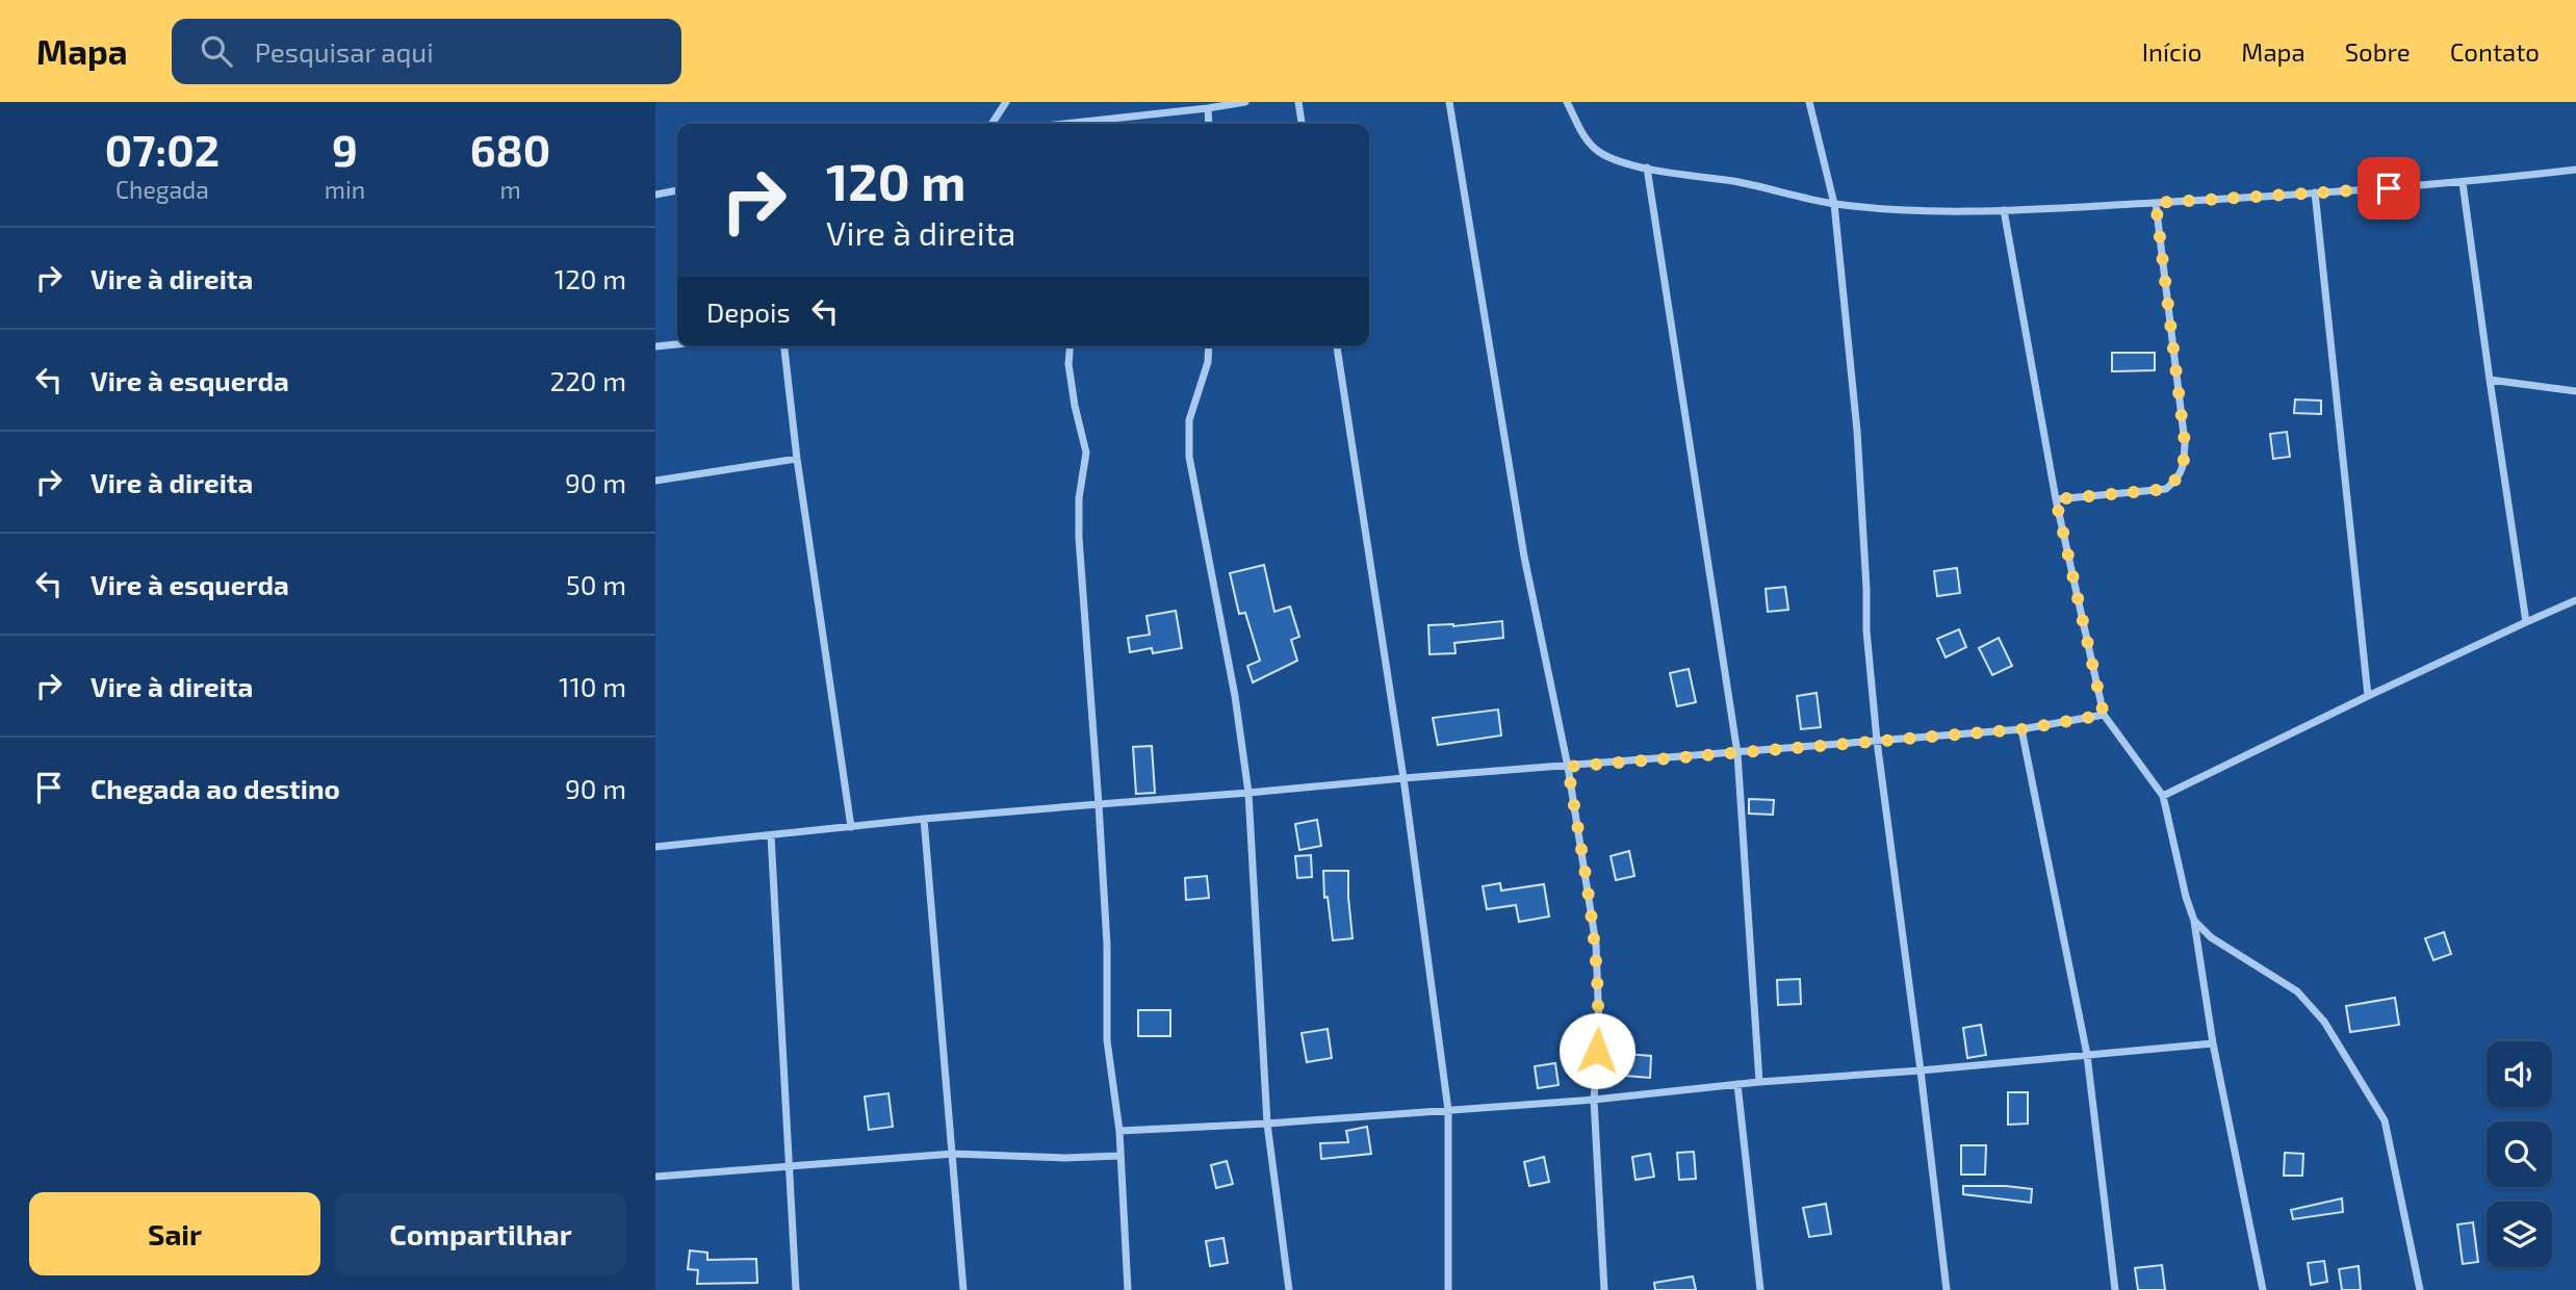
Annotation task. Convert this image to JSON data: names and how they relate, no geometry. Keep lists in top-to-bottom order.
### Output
{
  "page": {
    "header": "Mapa",
    "search": "Pesquisar aqui",
    "nav": [
      "Início",
      "Mapa",
      "Sobre",
      "Contato"
    ],
    "eta": [
      "07:02",
      "Chegada",
      "9",
      "min",
      "680",
      "m"
    ],
    "turn": ["120 m", "Vire à direita"],
    "list": [
      {
        "name": "Vire à direita",
        "value": "120 m"
      },
      {
        "name": "Vire à esquerda",
        "value": "220 m"
      },
      {
        "name": "Vire à direita",
        "value": "90 m"
      },
      {
        "name": "Vire à esquerda",
        "value": "50 m"
      },
      {
        "name": "Vire à direita",
        "value": "110 m"
      },
      {
        "name": "Chegada ao destino",
        "value": "90 m"
      }
    ],
    "then": "Depois",
    "buttons": ["Sair", "Compartilhar"]
  }
}
